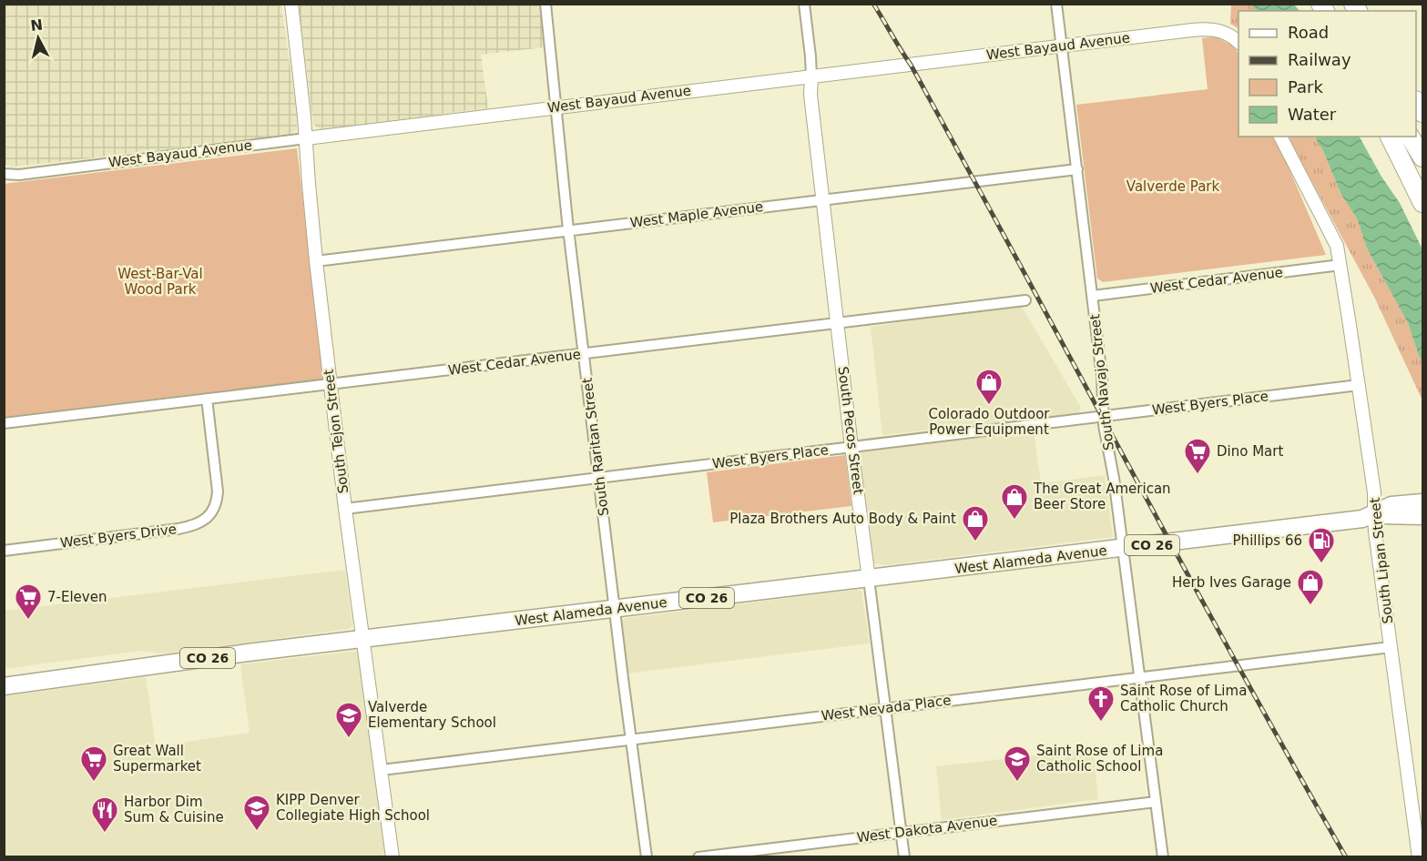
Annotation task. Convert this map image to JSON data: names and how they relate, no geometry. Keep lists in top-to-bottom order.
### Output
{
  "streets": {
    "main road": ["CO 26", "West Alameda Avenue"],
    "street": [
      "West Bayaud Avenue",
      "West Maple Avenue",
      "West Cedar Avenue",
      "South Navajo Street",
      "West Byers Place",
      "South Pecos Street",
      "South Tejon Street",
      "South Raritan Street",
      "West Byers Drive",
      "South Lipan Street",
      "West Nevada Place",
      "West Dakota Avenue"
    ]
  },
  "crossings": [
    ["West Bayaud Avenue", "South Navajo Street"],
    ["West Bayaud Avenue", "South Pecos Street"],
    ["West Bayaud Avenue", "South Tejon Street"],
    ["West Bayaud Avenue", "South Raritan Street"],
    ["West Maple Avenue", "South Navajo Street"],
    ["West Maple Avenue", "South Pecos Street"],
    ["West Maple Avenue", "South Tejon Street"],
    ["West Maple Avenue", "South Raritan Street"],
    ["West Cedar Avenue", "South Navajo Street"],
    ["West Cedar Avenue", "South Pecos Street"],
    ["West Cedar Avenue", "South Tejon Street"],
    ["West Cedar Avenue", "South Raritan Street"],
    ["West Cedar Avenue", "West Byers Drive"],
    ["West Cedar Avenue", "South Lipan Street"],
    ["South Navajo Street", "West Byers Place"],
    ["South Navajo Street", "West Alameda Avenue"],
    ["South Navajo Street", "West Nevada Place"],
    ["South Navajo Street", "West Dakota Avenue"],
    ["West Byers Place", "South Pecos Street"],
    ["West Byers Place", "South Tejon Street"],
    ["West Byers Place", "South Raritan Street"],
    ["West Byers Place", "South Lipan Street"],
    ["South Pecos Street", "West Alameda Avenue"],
    ["South Pecos Street", "West Nevada Place"],
    ["South Pecos Street", "West Dakota Avenue"],
    ["South Tejon Street", "West Alameda Avenue"],
    ["South Tejon Street", "West Nevada Place"],
    ["South Raritan Street", "West Alameda Avenue"],
    ["South Raritan Street", "West Nevada Place"],
    ["West Alameda Avenue", "South Lipan Street"],
    ["South Lipan Street", "West Nevada Place"]
  ],
  "parks": ["Valverde Park", "West-Bar-Val Wood Park"],
  "places": {
    "shop": [
      "Colorado Outdoor Power Equipment",
      "The Great American Beer Store",
      "Plaza Brothers Auto Body & Paint",
      "Herb Ives Garage"
    ],
    "supermarket": ["Dino Mart", "7-Eleven", "Great Wall Supermarket"],
    "fuel station": ["Phillips 66"],
    "church": ["Saint Rose of Lima Catholic Church"],
    "school or university": ["Valverde Elementary School", "Saint Rose of Lima Catholic School", "KIPP Denver Collegiate High School"],
    "restaurant": ["Harbor Dim Sum & Cuisine"]
  },
  "legend": [
    "Road",
    "Railway",
    "Park",
    "Water"
  ],
  "north": "top"
}
